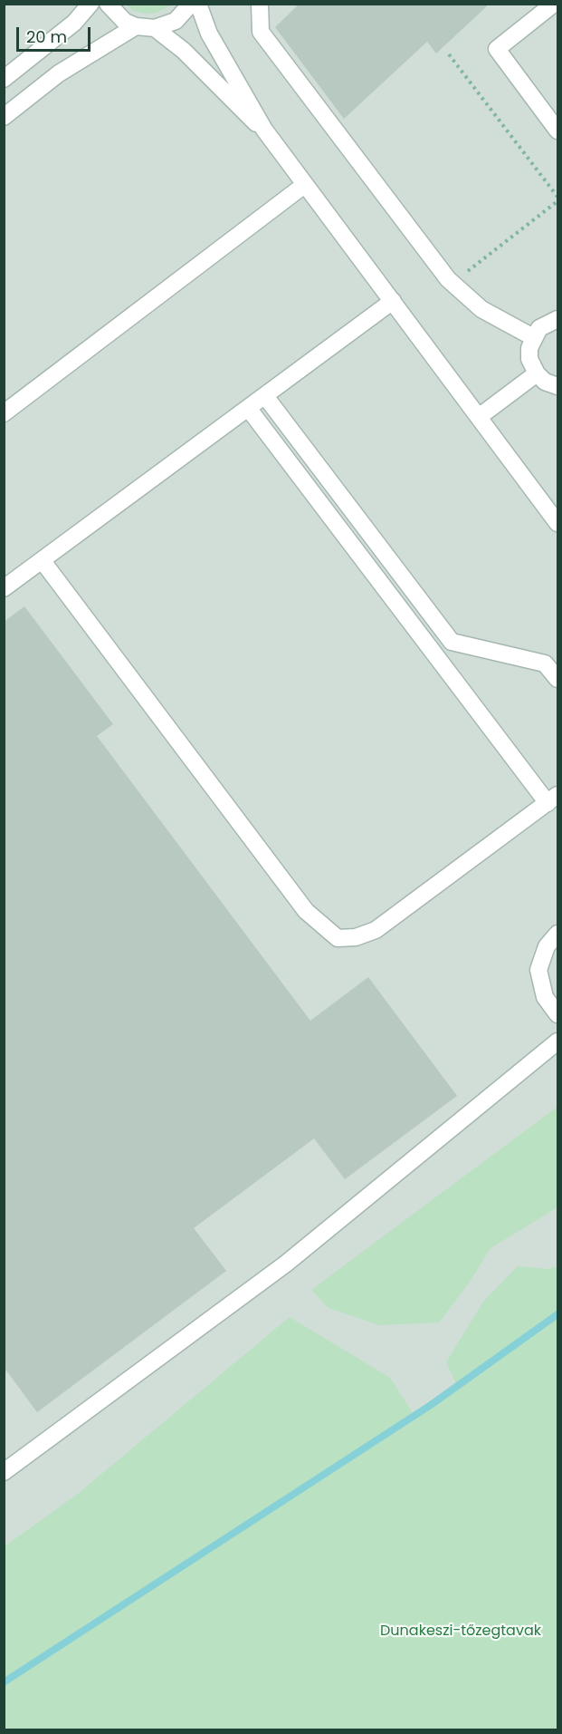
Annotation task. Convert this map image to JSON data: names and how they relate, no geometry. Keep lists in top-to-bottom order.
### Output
{
  "parks": ["Dunakeszi-tőzegtavak"],
  "scale_bar": "20 m"
}
